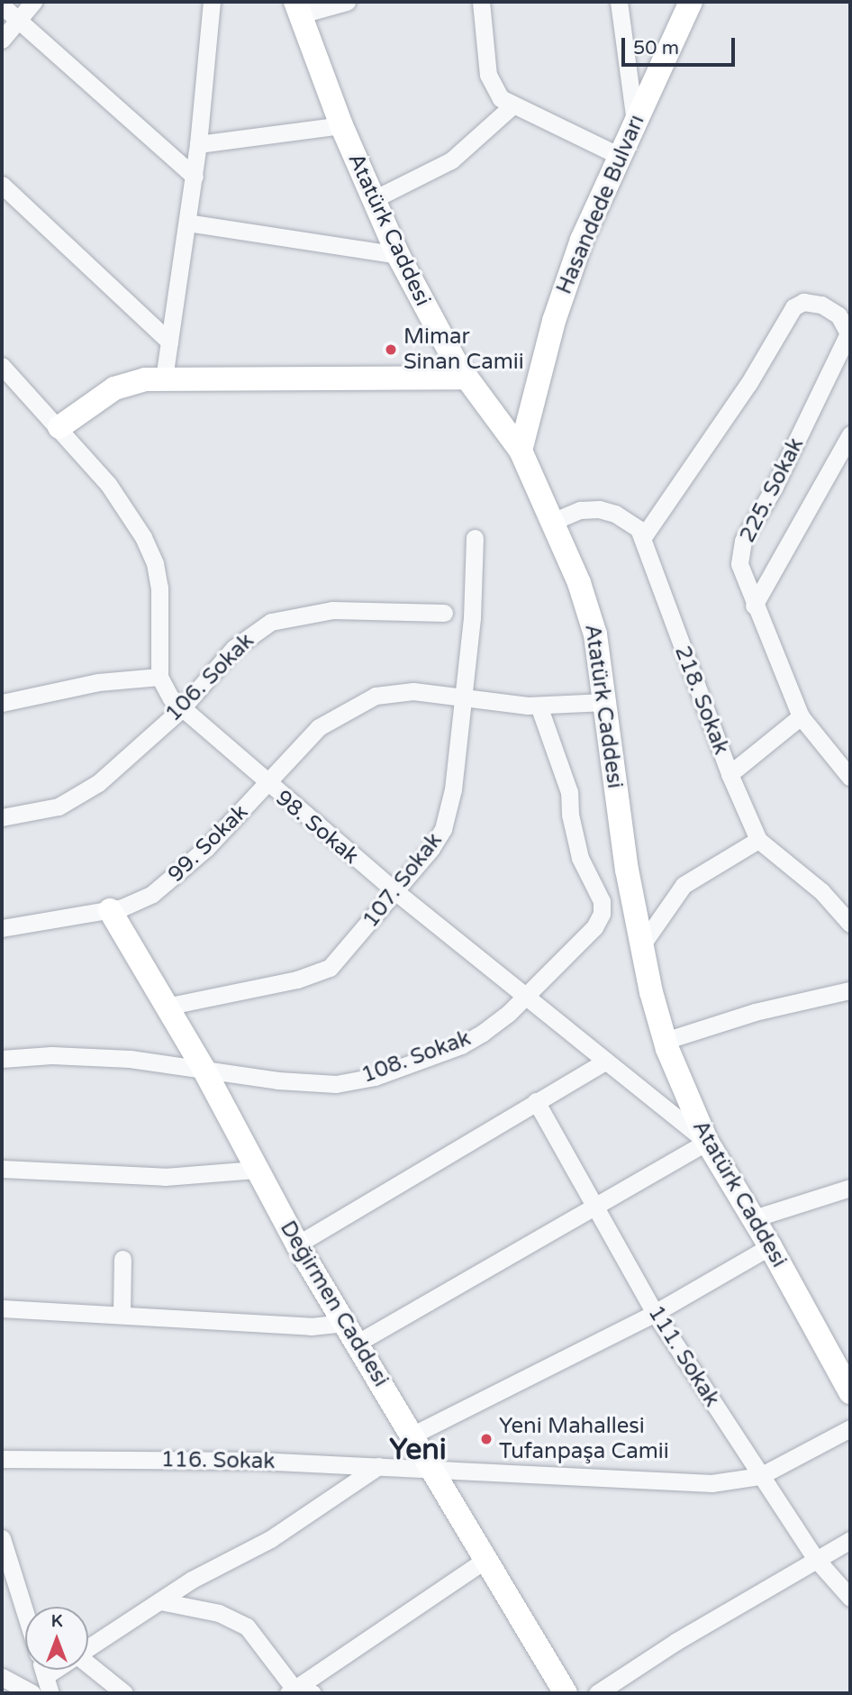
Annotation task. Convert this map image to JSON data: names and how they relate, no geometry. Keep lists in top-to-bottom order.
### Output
{
  "streets": {
    "street": [
      "Hasandede Bulvarı",
      "Atatürk Caddesi",
      "225. Sokak",
      "106. Sokak",
      "218. Sokak",
      "98. Sokak",
      "99. Sokak",
      "107. Sokak",
      "108. Sokak",
      "Değirmen Caddesi",
      "111. Sokak",
      "116. Sokak"
    ]
  },
  "crossings": [
    ["Hasandede Bulvarı", "Atatürk Caddesi"],
    ["Atatürk Caddesi", "98. Sokak"],
    ["Atatürk Caddesi", "99. Sokak"],
    ["225. Sokak", "218. Sokak"],
    ["106. Sokak", "98. Sokak"],
    ["98. Sokak", "99. Sokak"],
    ["98. Sokak", "107. Sokak"],
    ["98. Sokak", "108. Sokak"],
    ["99. Sokak", "107. Sokak"],
    ["99. Sokak", "108. Sokak"],
    ["99. Sokak", "Değirmen Caddesi"],
    ["107. Sokak", "Değirmen Caddesi"],
    ["108. Sokak", "Değirmen Caddesi"],
    ["Değirmen Caddesi", "116. Sokak"],
    ["111. Sokak", "116. Sokak"]
  ],
  "districts": ["Yeni"],
  "places": ["Mimar Sinan Camii", "Yeni Mahallesi Tufanpaşa Camii"],
  "scale_bar": "50 m",
  "north": "top"
}
